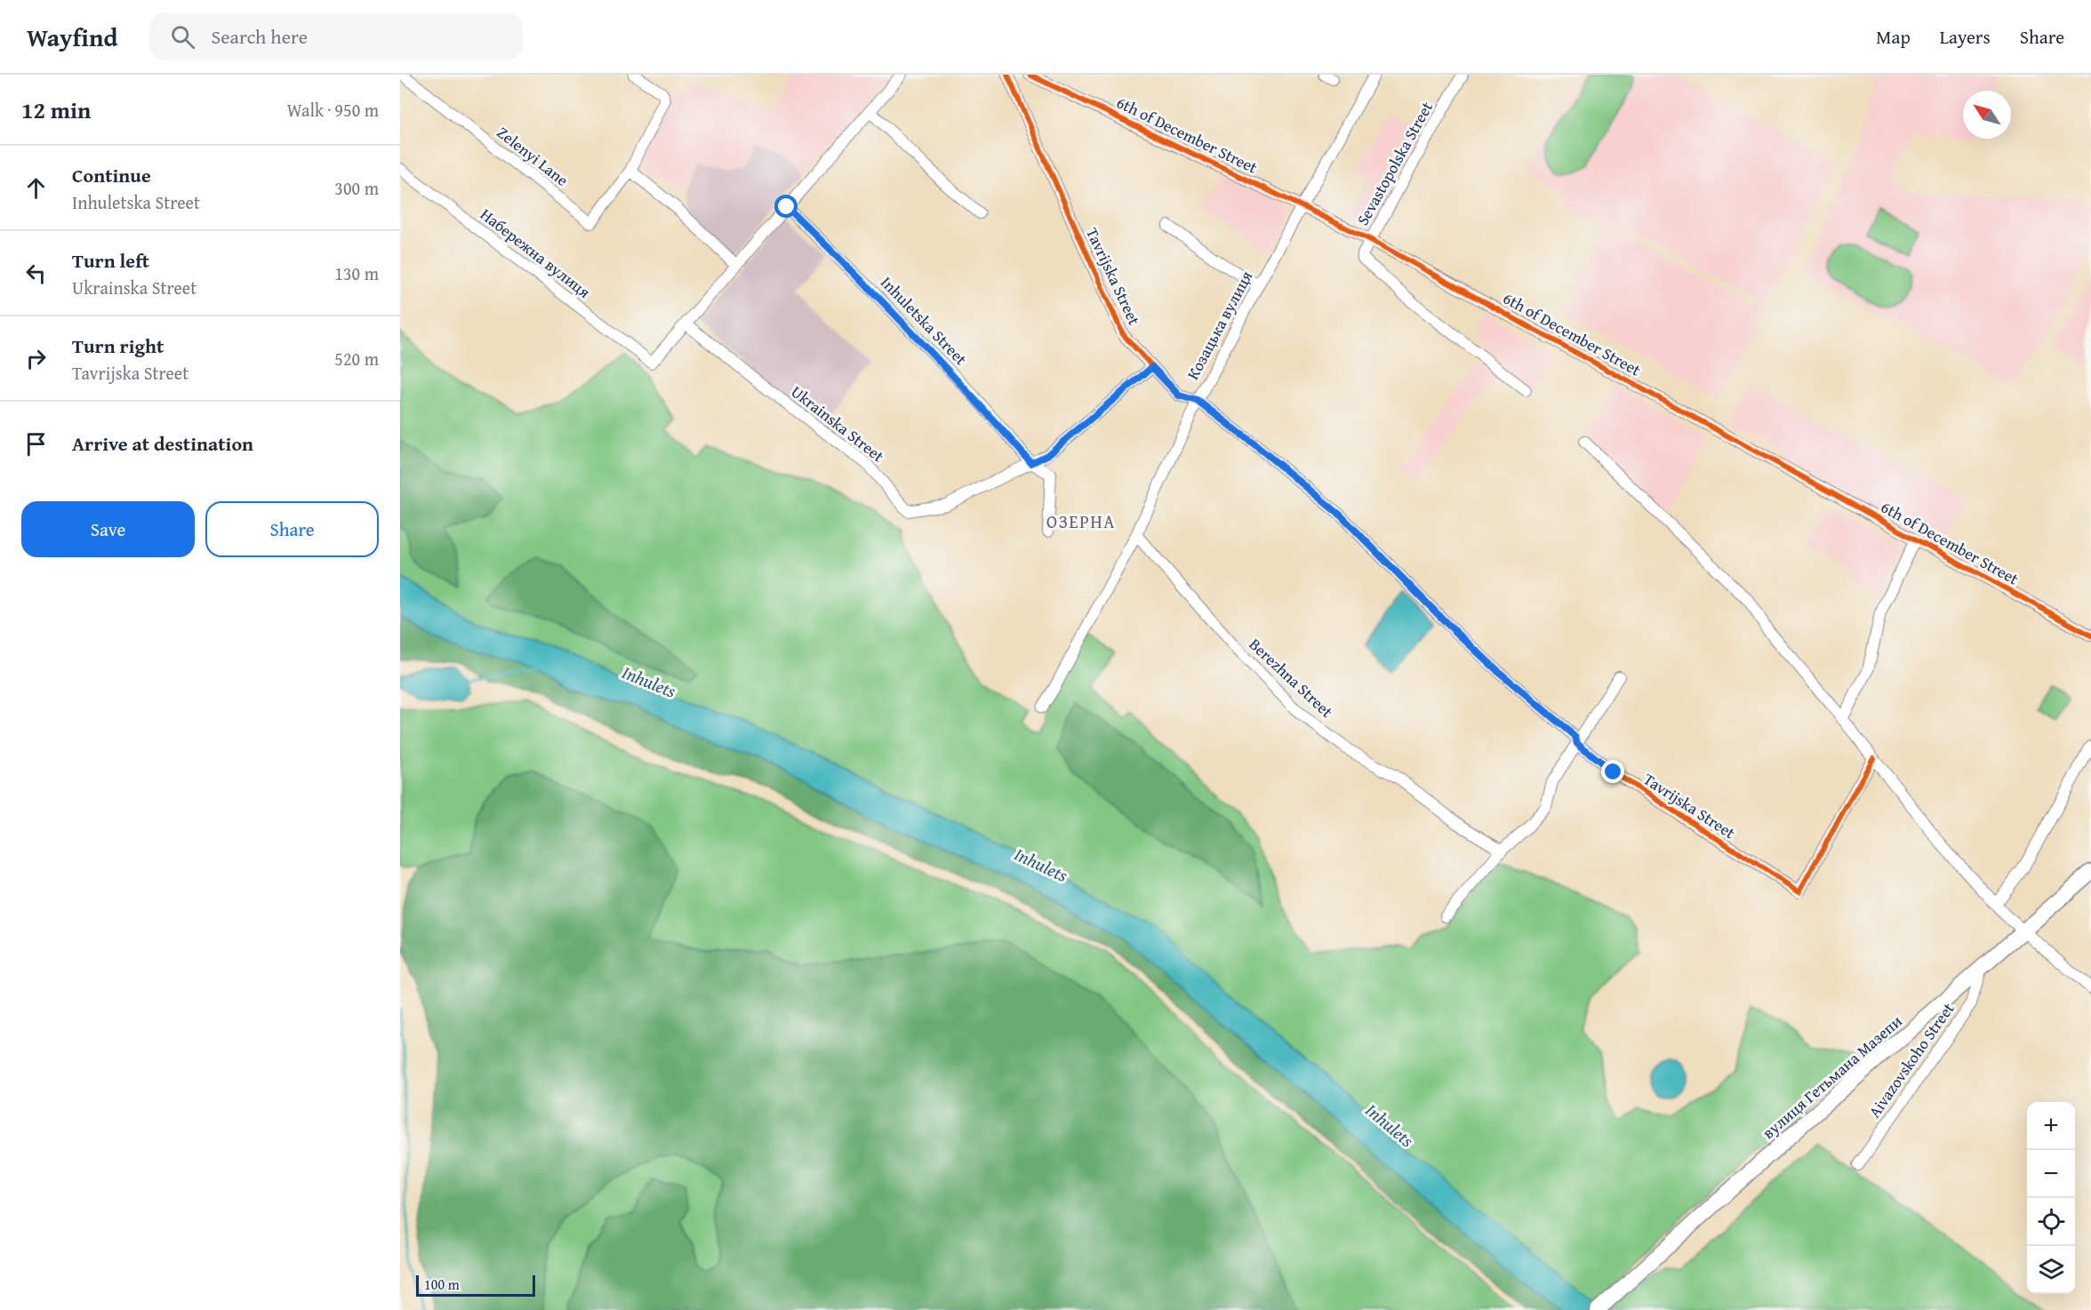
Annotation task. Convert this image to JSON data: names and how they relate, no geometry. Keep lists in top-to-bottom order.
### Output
{
  "streets": {
    "highway": ["вулиця Гетьмана Мазепи"],
    "street": [
      "6th of December Street",
      "Zelenyi Lane",
      "Sevastopolska Street",
      "Набережна вулиця",
      "Tavrijska Street",
      "Inhuletska Street",
      "Козацька вулиця",
      "Ukrainska Street",
      "Berezhna Street",
      "Aivazovskoho Street"
    ]
  },
  "crossings": [
    ["6th of December Street", "Sevastopolska Street"],
    ["6th of December Street", "Козацька вулиця"],
    ["Набережна вулиця", "Ukrainska Street"],
    ["Tavrijska Street", "Козацька вулиця"],
    ["Tavrijska Street", "Ukrainska Street"],
    ["Inhuletska Street", "Ukrainska Street"],
    ["Козацька вулиця", "Berezhna Street"],
    ["Aivazovskoho Street", "вулиця Гетьмана Мазепи"]
  ],
  "districts": ["ОЗЕРНА"],
  "water": ["Inhulets"],
  "scale_bar": "100 m",
  "north": "top left",
  "page": {
    "header": "Wayfind",
    "search": "Search here",
    "nav": ["Map", "Layers", "Share"],
    "heading": ["12 min", "Walk · 950 m"],
    "list": [
      ["Continue", "Inhuletska Street", "300 m"],
      ["Turn left", "Ukrainska Street", "130 m"],
      ["Turn right", "Tavrijska Street", "520 m"],
      "Arrive at destination"
    ],
    "buttons": ["Save", "Share"],
    "map_buttons": ["+", "−"],
    "scale": "100 m"
  }
}
